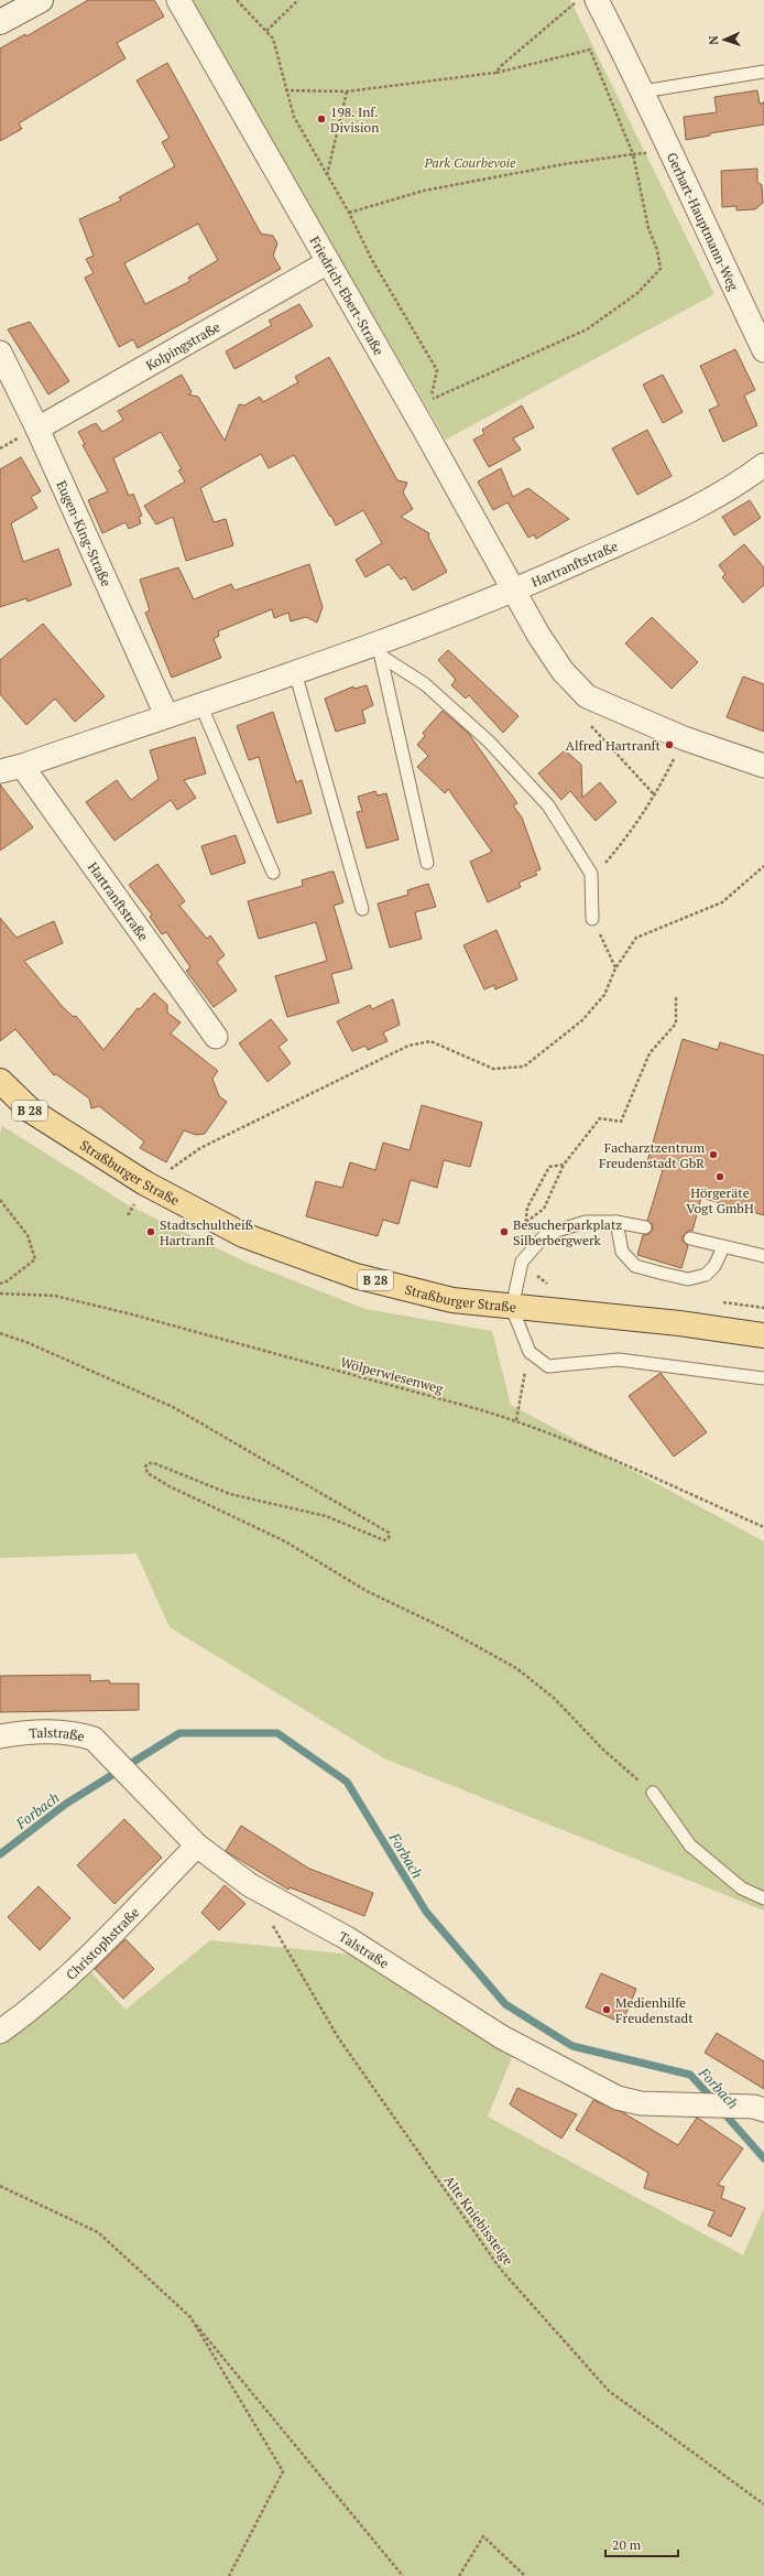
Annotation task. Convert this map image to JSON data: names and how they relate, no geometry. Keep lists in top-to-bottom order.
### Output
{
  "streets": {
    "main road": ["B 28", "Straßburger Straße"],
    "street": [
      "Gerhart-Hauptmann-Weg",
      "Friedrich-Ebert-Straße",
      "Kolpingstraße",
      "Eugen-King-Straße",
      "Hartranftstraße",
      "Talstraße",
      "Christophstraße"
    ],
    "path": ["Wölperwiesenweg", "Alte Kniebissteige"]
  },
  "crossings": [
    ["Friedrich-Ebert-Straße", "Kolpingstraße"],
    ["Friedrich-Ebert-Straße", "Hartranftstraße"],
    ["Kolpingstraße", "Eugen-King-Straße"],
    ["Eugen-King-Straße", "Hartranftstraße"],
    ["Talstraße", "Christophstraße"]
  ],
  "water": ["Forbach"],
  "parks": ["Park Courbevoie"],
  "places": [
    "198. Inf. Division",
    "Alfred Hartranft",
    "Facharztzentrum Freudenstadt GbR",
    "Hörgeräte Vogt GmbH",
    "Stadtschultheiß Hartranft",
    "Besucherparkplatz Silberbergwerk",
    "Medienhilfe Freudenstadt"
  ],
  "scale_bar": "20 m",
  "north": "left"
}
